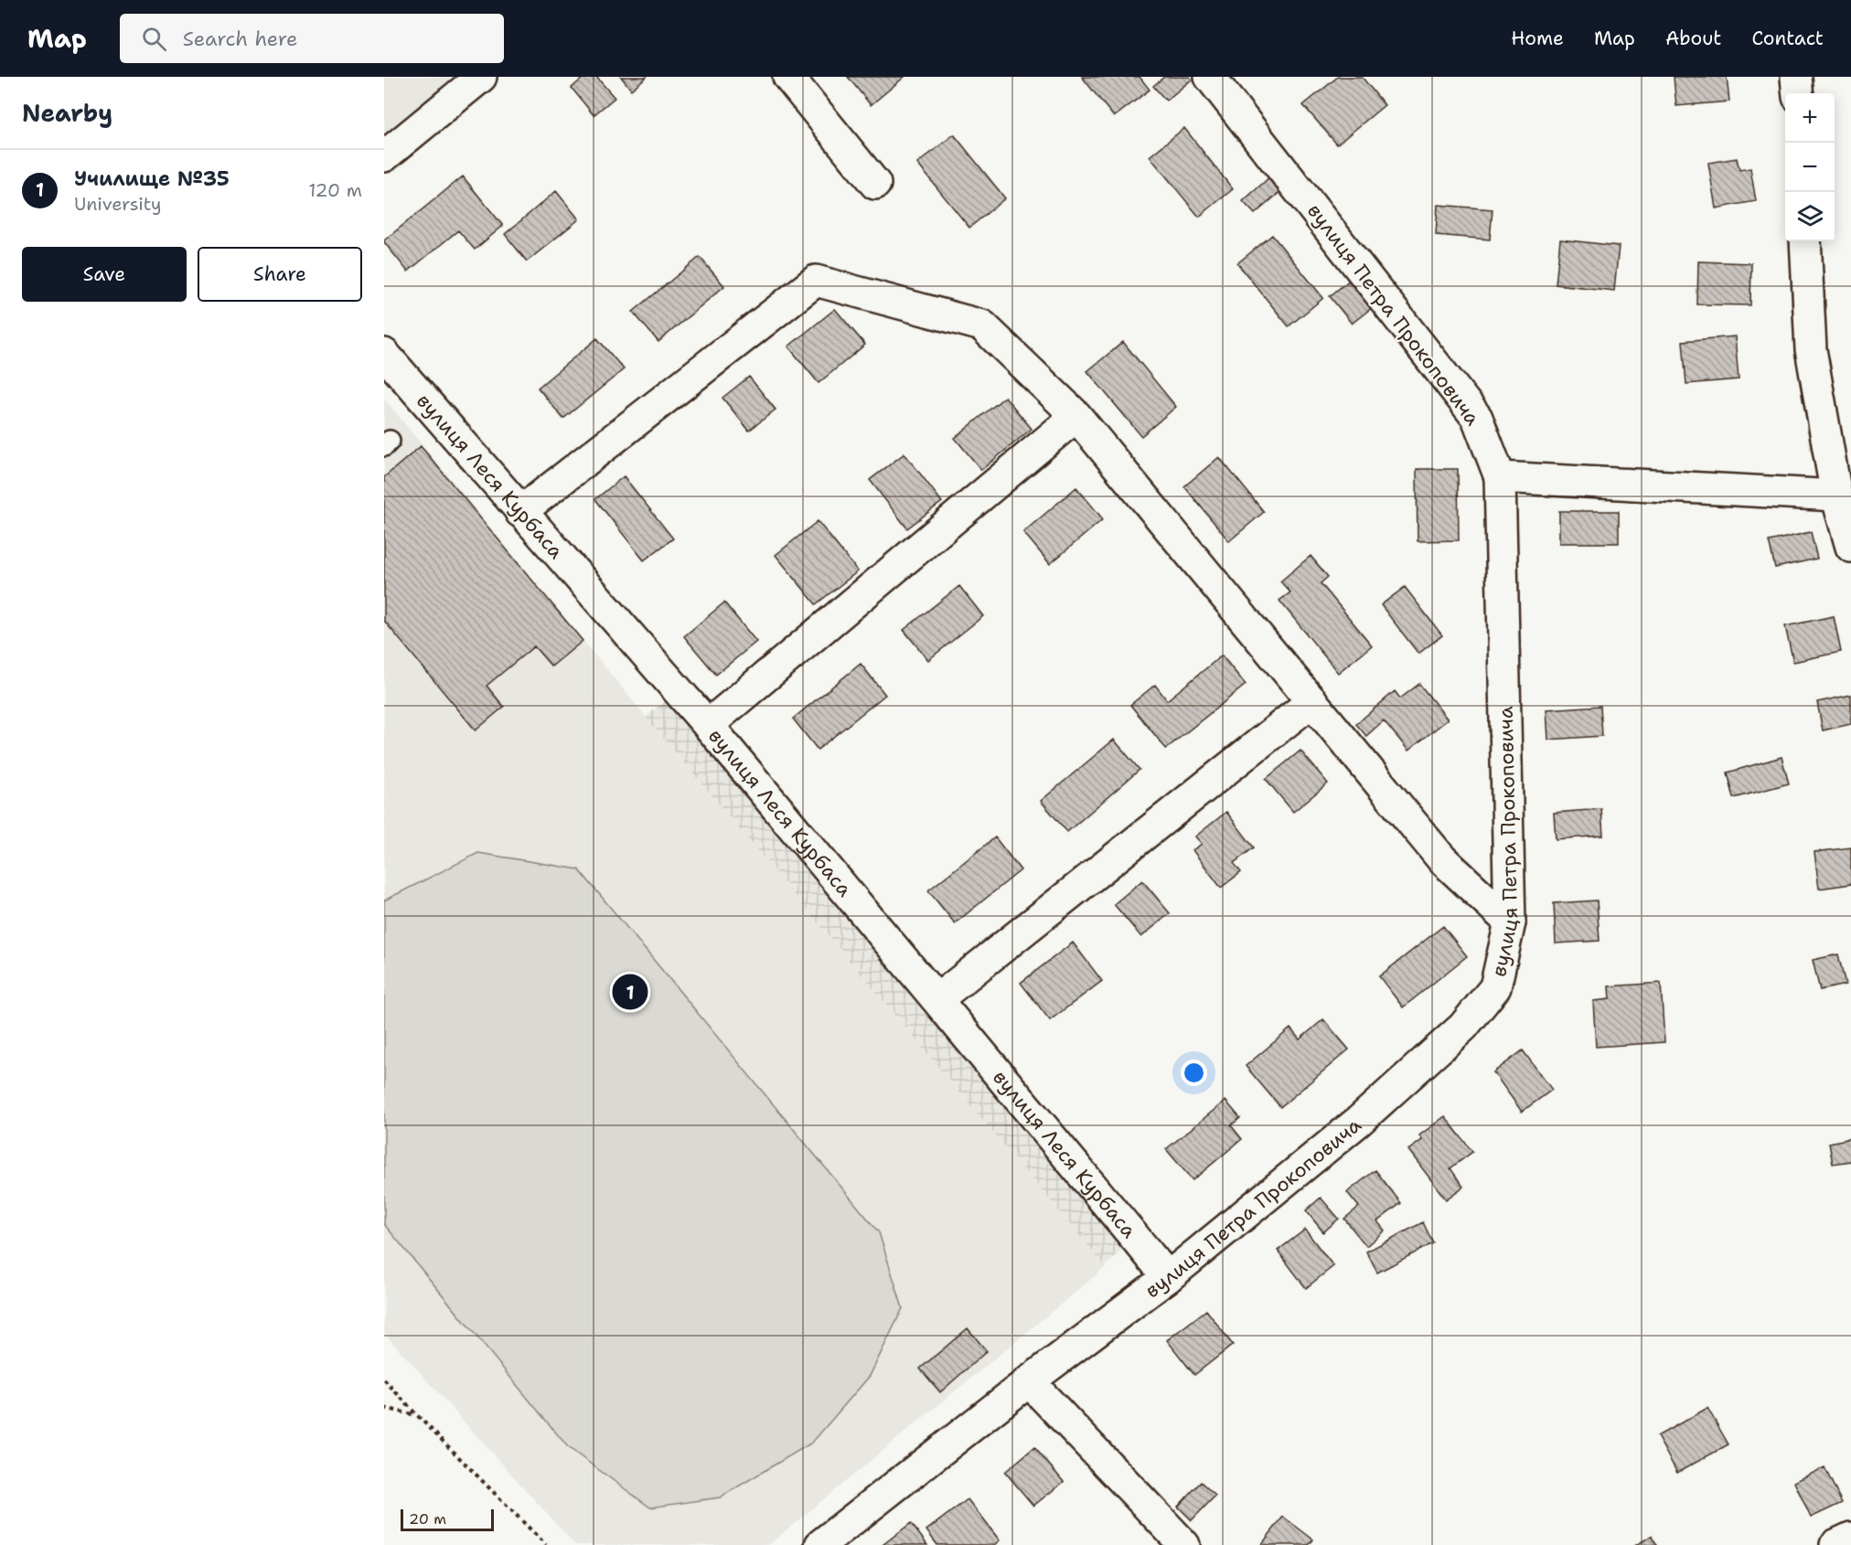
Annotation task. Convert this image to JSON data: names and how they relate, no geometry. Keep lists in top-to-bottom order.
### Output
{
  "streets": {
    "street": ["вулиця Петра Прокоповича", "вулиця Леся Курбаса"]
  },
  "crossings": [
    ["вулиця Петра Прокоповича", "вулиця Леся Курбаса"]
  ],
  "scale_bar": "20 m",
  "page": {
    "header": "Map",
    "search": "Search here",
    "nav": [
      "Home",
      "Map",
      "About",
      "Contact"
    ],
    "heading": "Nearby",
    "map_buttons": ["+", "−"],
    "list": [
      {
        "mark": "1",
        "name": "Училище №35",
        "note": "University",
        "value": "120 m"
      }
    ],
    "buttons": ["Save", "Share"],
    "pins": "1",
    "scale": "20 m"
  }
}
